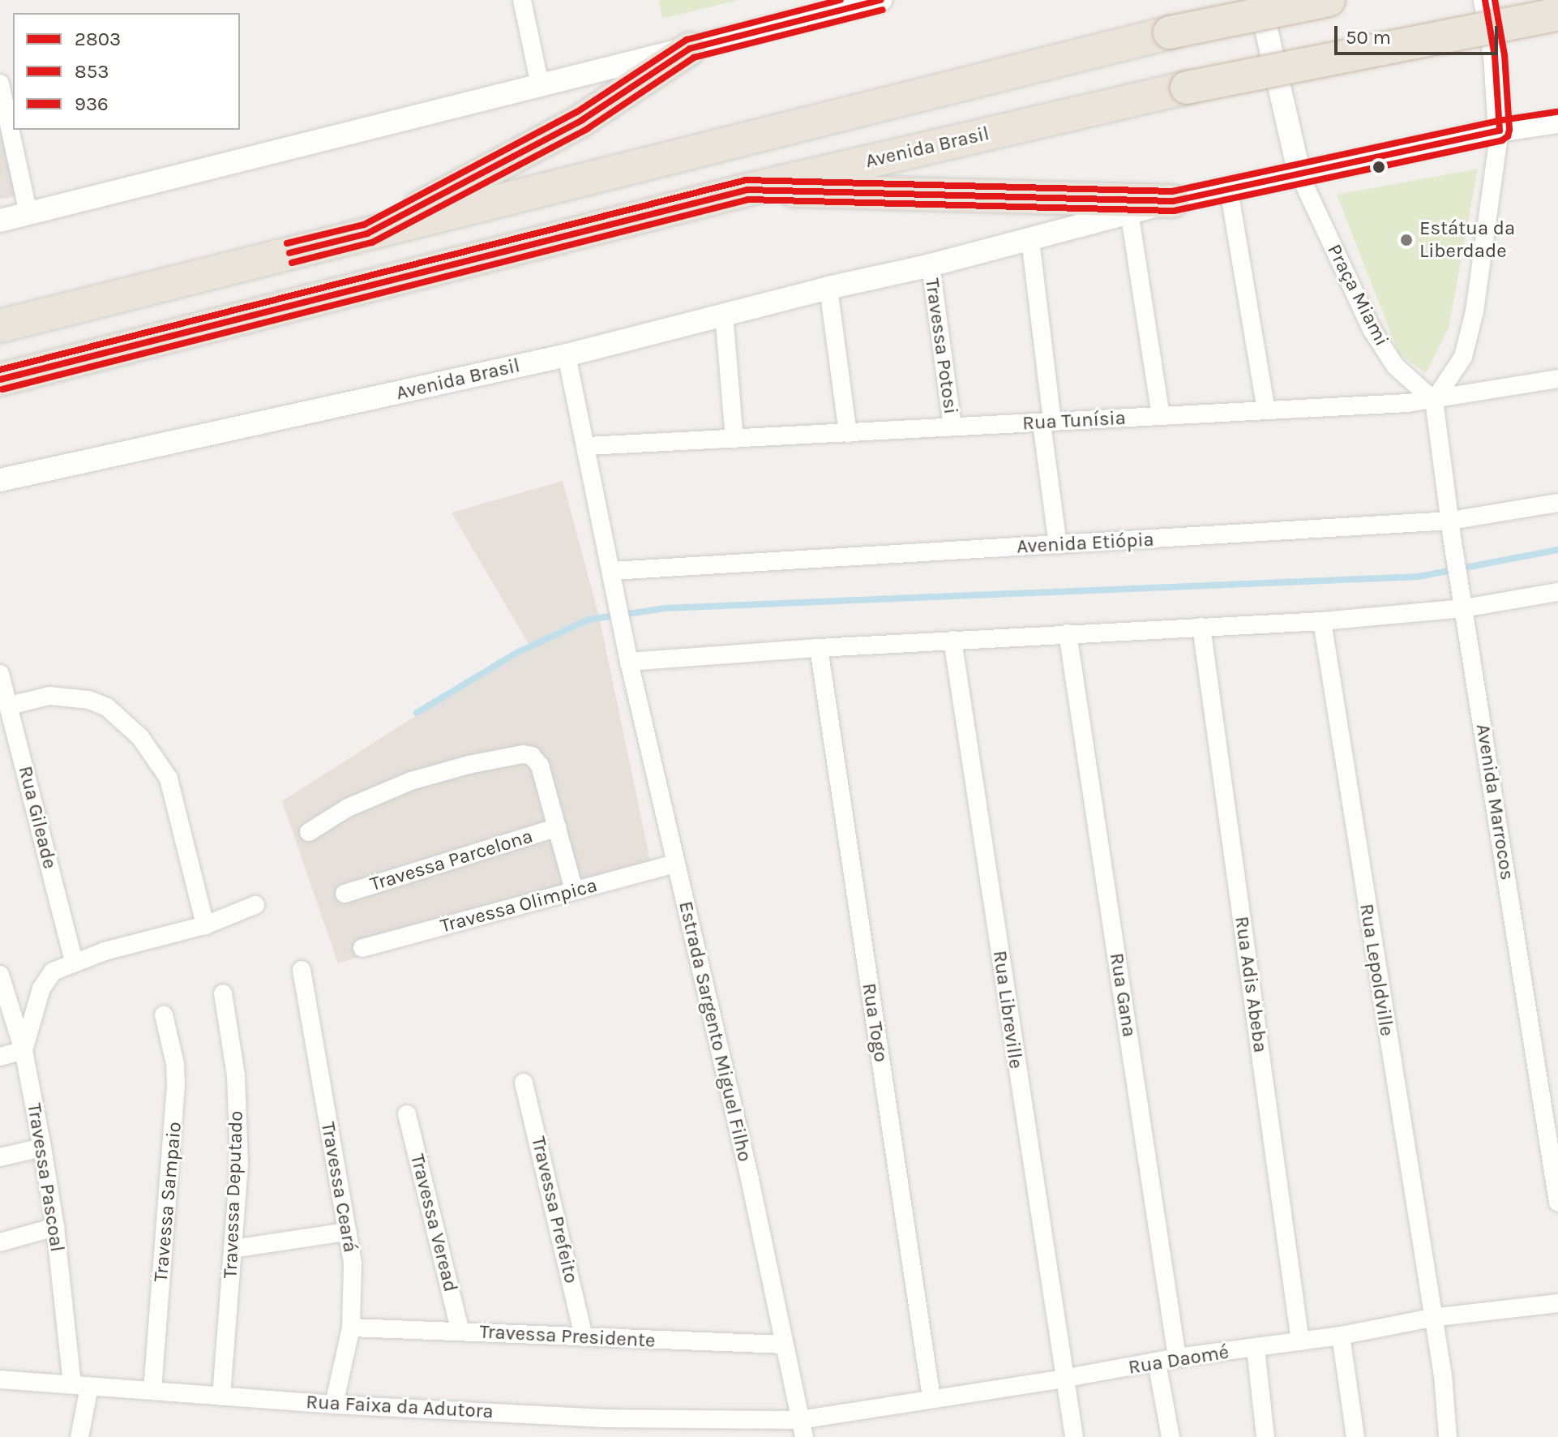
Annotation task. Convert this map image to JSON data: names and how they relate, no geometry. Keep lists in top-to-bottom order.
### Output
{
  "streets": {
    "highway": ["Avenida Brasil"],
    "street": [
      "Praça Miami",
      "Travessa Potosi",
      "Rua Tunísia",
      "Avenida Etiópia",
      "Avenida Marrocos",
      "Rua Gileade",
      "Travessa Parcelona",
      "Travessa Olimpica",
      "Rua Lepoldville",
      "Rua Adis Abeba",
      "Rua Gana",
      "Rua Libreville",
      "Rua Togo",
      "Estrada Sargento Miguel Filho",
      "Travessa Pascoal",
      "Travessa Ceará",
      "Travessa Deputado",
      "Travessa Sampaio",
      "Travessa Prefeito",
      "Travessa Veread",
      "Travessa Presidente",
      "Rua Daomé",
      "Rua Faixa da Adutora"
    ]
  },
  "crossings": [
    ["Avenida Brasil", "Praça Miami"],
    ["Avenida Brasil", "Travessa Potosi"],
    ["Praça Miami", "Rua Tunísia"],
    ["Praça Miami", "Avenida Marrocos"],
    ["Travessa Potosi", "Rua Tunísia"],
    ["Rua Tunísia", "Avenida Marrocos"],
    ["Avenida Etiópia", "Avenida Marrocos"],
    ["Avenida Etiópia", "Estrada Sargento Miguel Filho"],
    ["Travessa Olimpica", "Estrada Sargento Miguel Filho"],
    ["Rua Lepoldville", "Rua Daomé"],
    ["Rua Adis Abeba", "Rua Daomé"],
    ["Rua Gana", "Rua Daomé"],
    ["Rua Libreville", "Rua Daomé"],
    ["Rua Togo", "Rua Daomé"],
    ["Estrada Sargento Miguel Filho", "Travessa Presidente"],
    ["Estrada Sargento Miguel Filho", "Rua Daomé"],
    ["Estrada Sargento Miguel Filho", "Rua Faixa da Adutora"],
    ["Travessa Pascoal", "Rua Faixa da Adutora"],
    ["Travessa Ceará", "Travessa Presidente"],
    ["Travessa Ceará", "Rua Faixa da Adutora"],
    ["Travessa Deputado", "Rua Faixa da Adutora"],
    ["Travessa Sampaio", "Rua Faixa da Adutora"],
    ["Travessa Prefeito", "Travessa Presidente"],
    ["Travessa Veread", "Travessa Presidente"],
    ["Rua Daomé", "Rua Faixa da Adutora"]
  ],
  "places": ["Estátua da Liberdade"],
  "lines": ["transit line 2803", "transit line 853", "transit line 936"],
  "legend": ["2803", "853", "936"],
  "scale_bar": "50 m"
}
